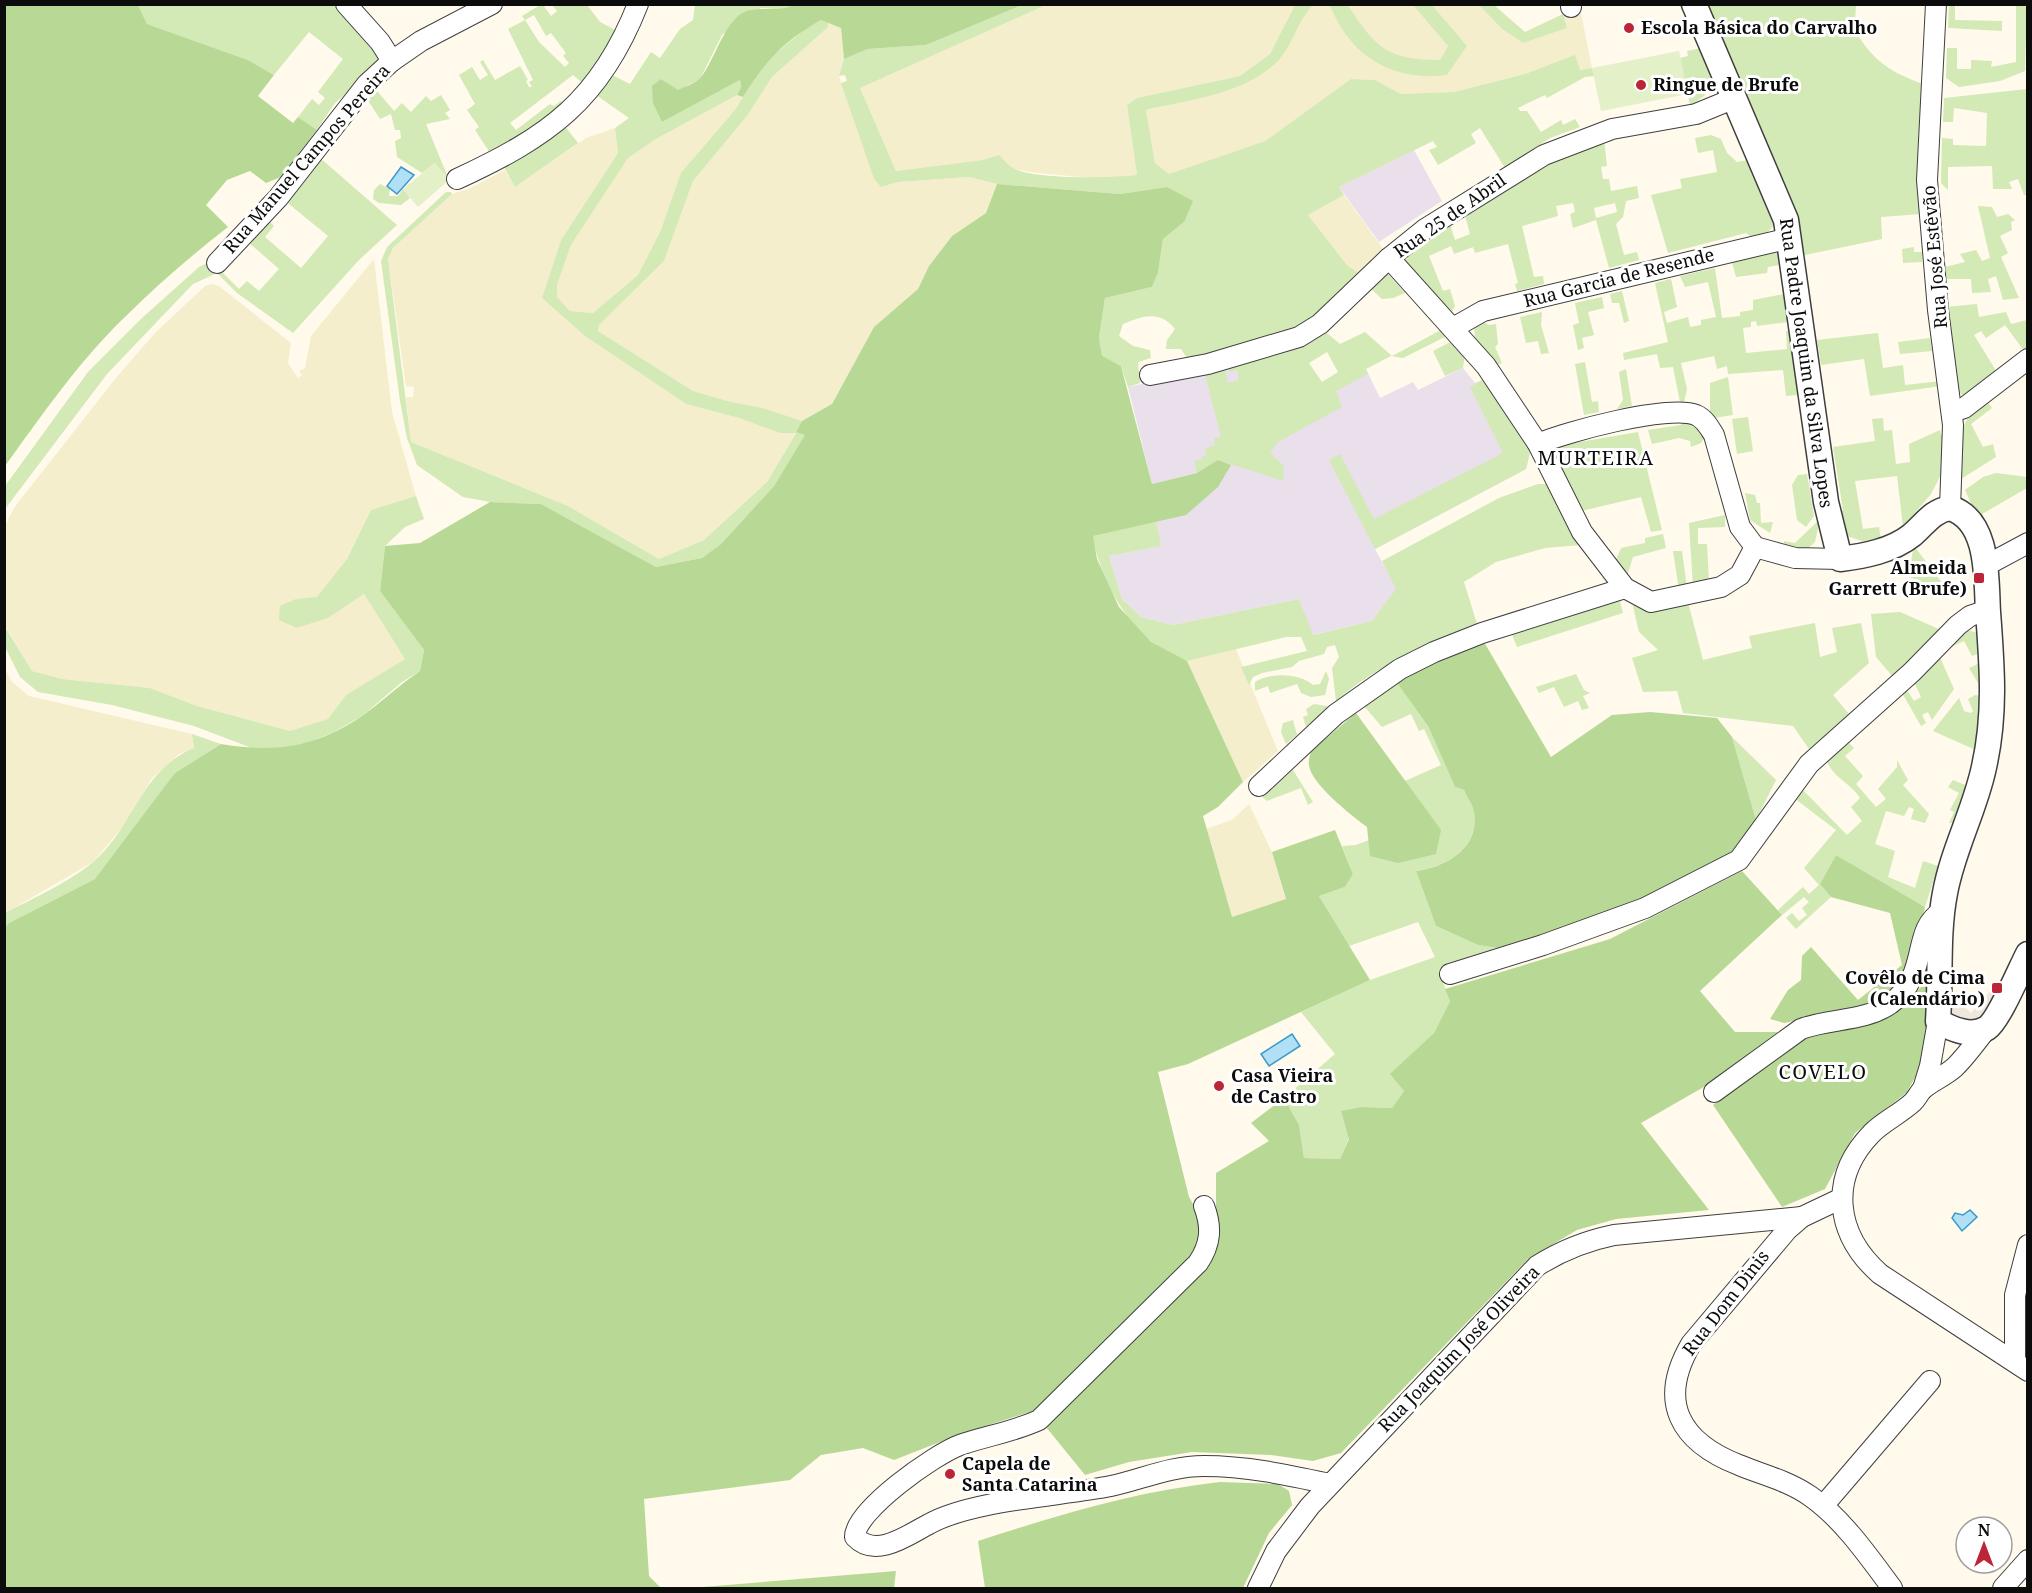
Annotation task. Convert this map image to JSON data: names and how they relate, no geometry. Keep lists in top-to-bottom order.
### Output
{
  "streets": {
    "street": [
      "Rua Manuel Campos Pereira",
      "Rua 25 de Abril",
      "Rua José Estêvão",
      "Rua Garcia de Resende",
      "Rua Padre Joaquim da Silva Lopes",
      "Rua Dom Dinis",
      "Rua Joaquim José Oliveira"
    ]
  },
  "crossings": [
    ["Rua 25 de Abril", "Rua Padre Joaquim da Silva Lopes"],
    ["Rua Garcia de Resende", "Rua Padre Joaquim da Silva Lopes"],
    ["Rua Dom Dinis", "Rua Joaquim José Oliveira"]
  ],
  "districts": ["MURTEIRA", "COVELO"],
  "places": {
    "other": [
      "Escola Básica do Carvalho",
      "Ringue de Brufe",
      "Casa Vieira de Castro",
      "Capela de Santa Catarina"
    ],
    "transit": ["Almeida Garrett (Brufe)", "Covêlo de Cima (Calendário)"]
  },
  "north": "top"
}
